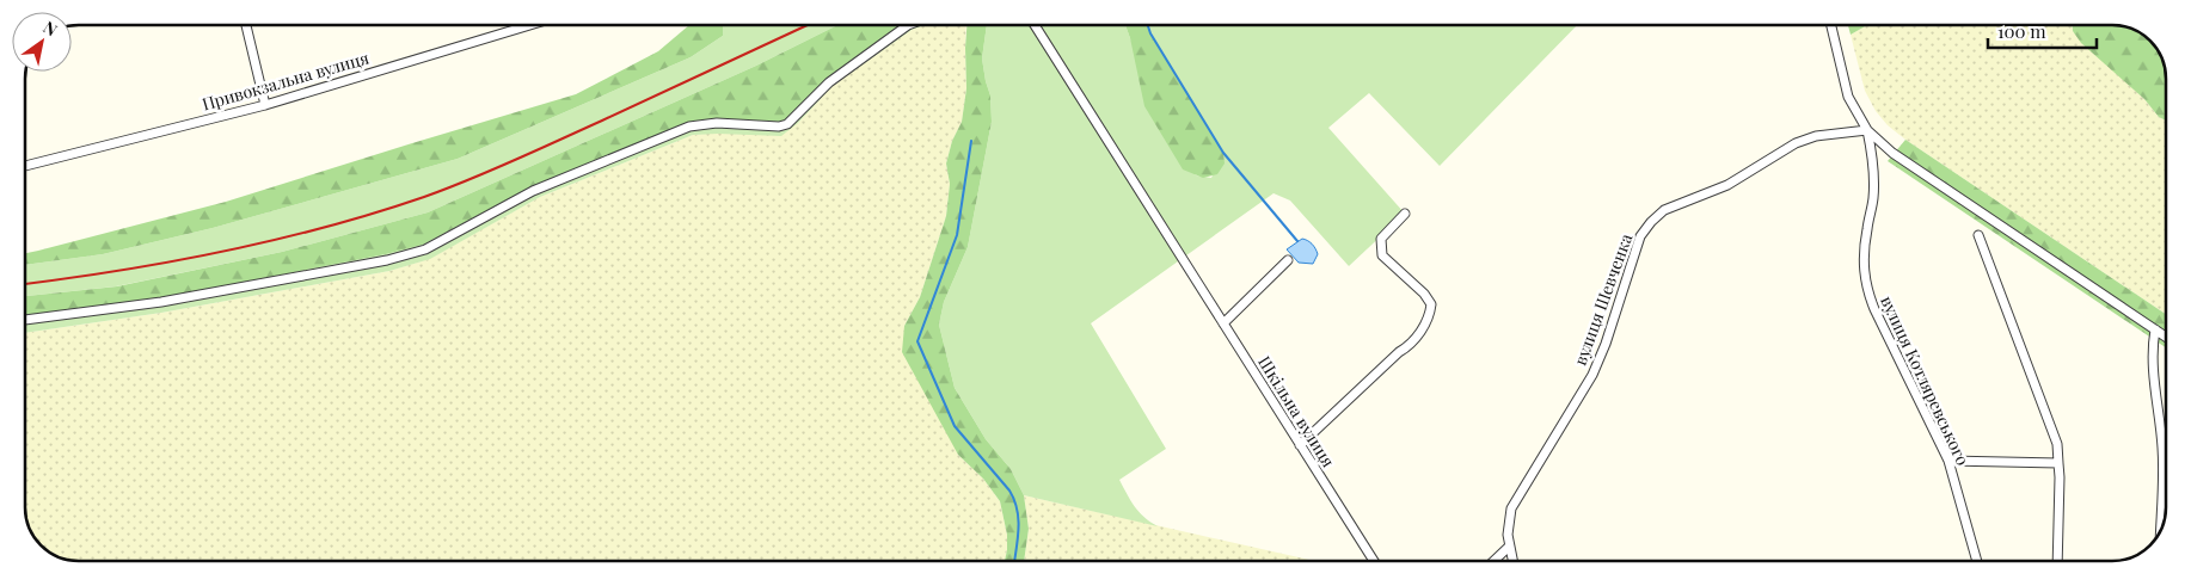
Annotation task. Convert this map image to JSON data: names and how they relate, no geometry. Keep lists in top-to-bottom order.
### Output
{
  "streets": {
    "street": [
      "Привокзальна вулиця",
      "вулиця Шевченка",
      "вулиця Котляревського",
      "Шкільна вулиця"
    ]
  },
  "crossings": [
    ["вулиця Шевченка", "вулиця Котляревського"]
  ],
  "scale_bar": "100 m",
  "north": "top right"
}
